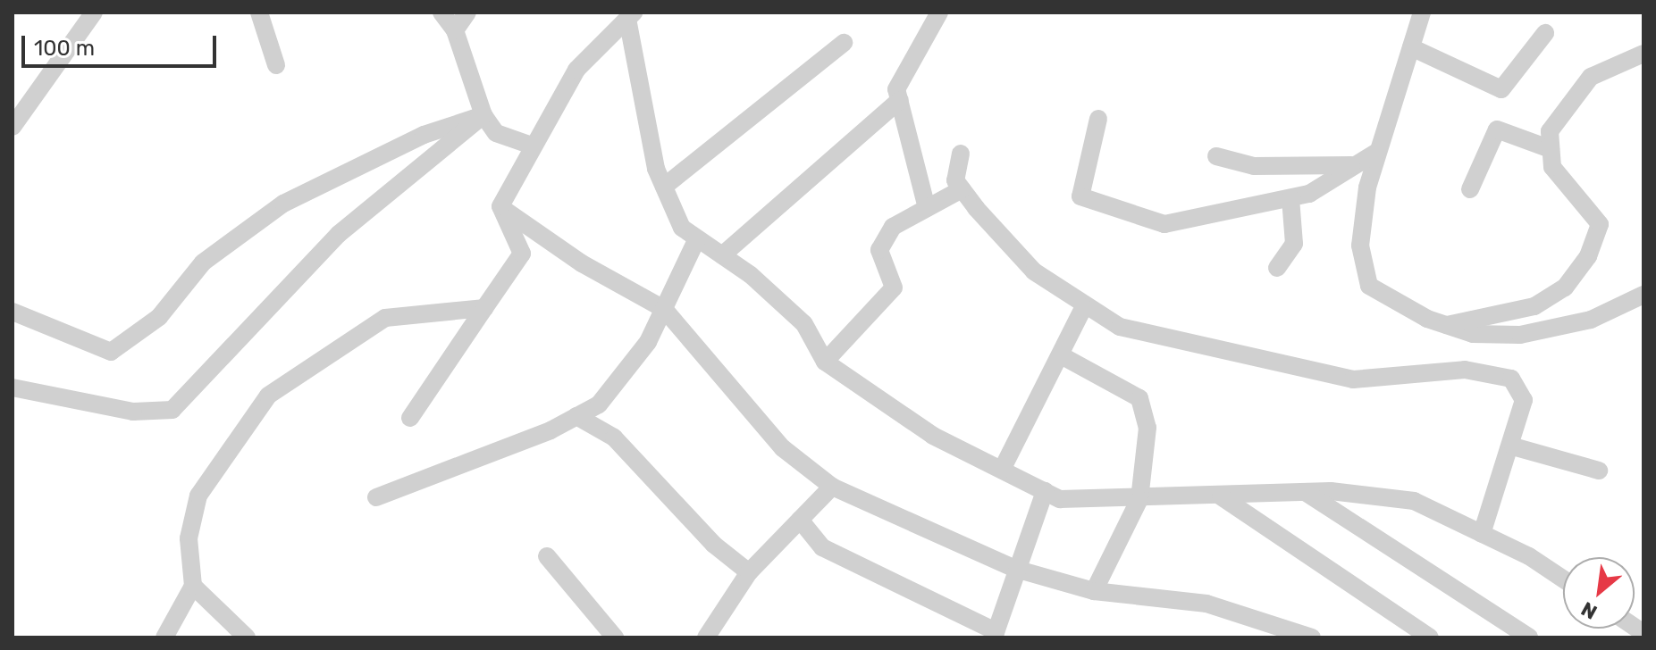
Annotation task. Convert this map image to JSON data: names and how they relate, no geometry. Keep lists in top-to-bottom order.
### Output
{
  "scale_bar": "100 m",
  "north": "bottom left"
}
